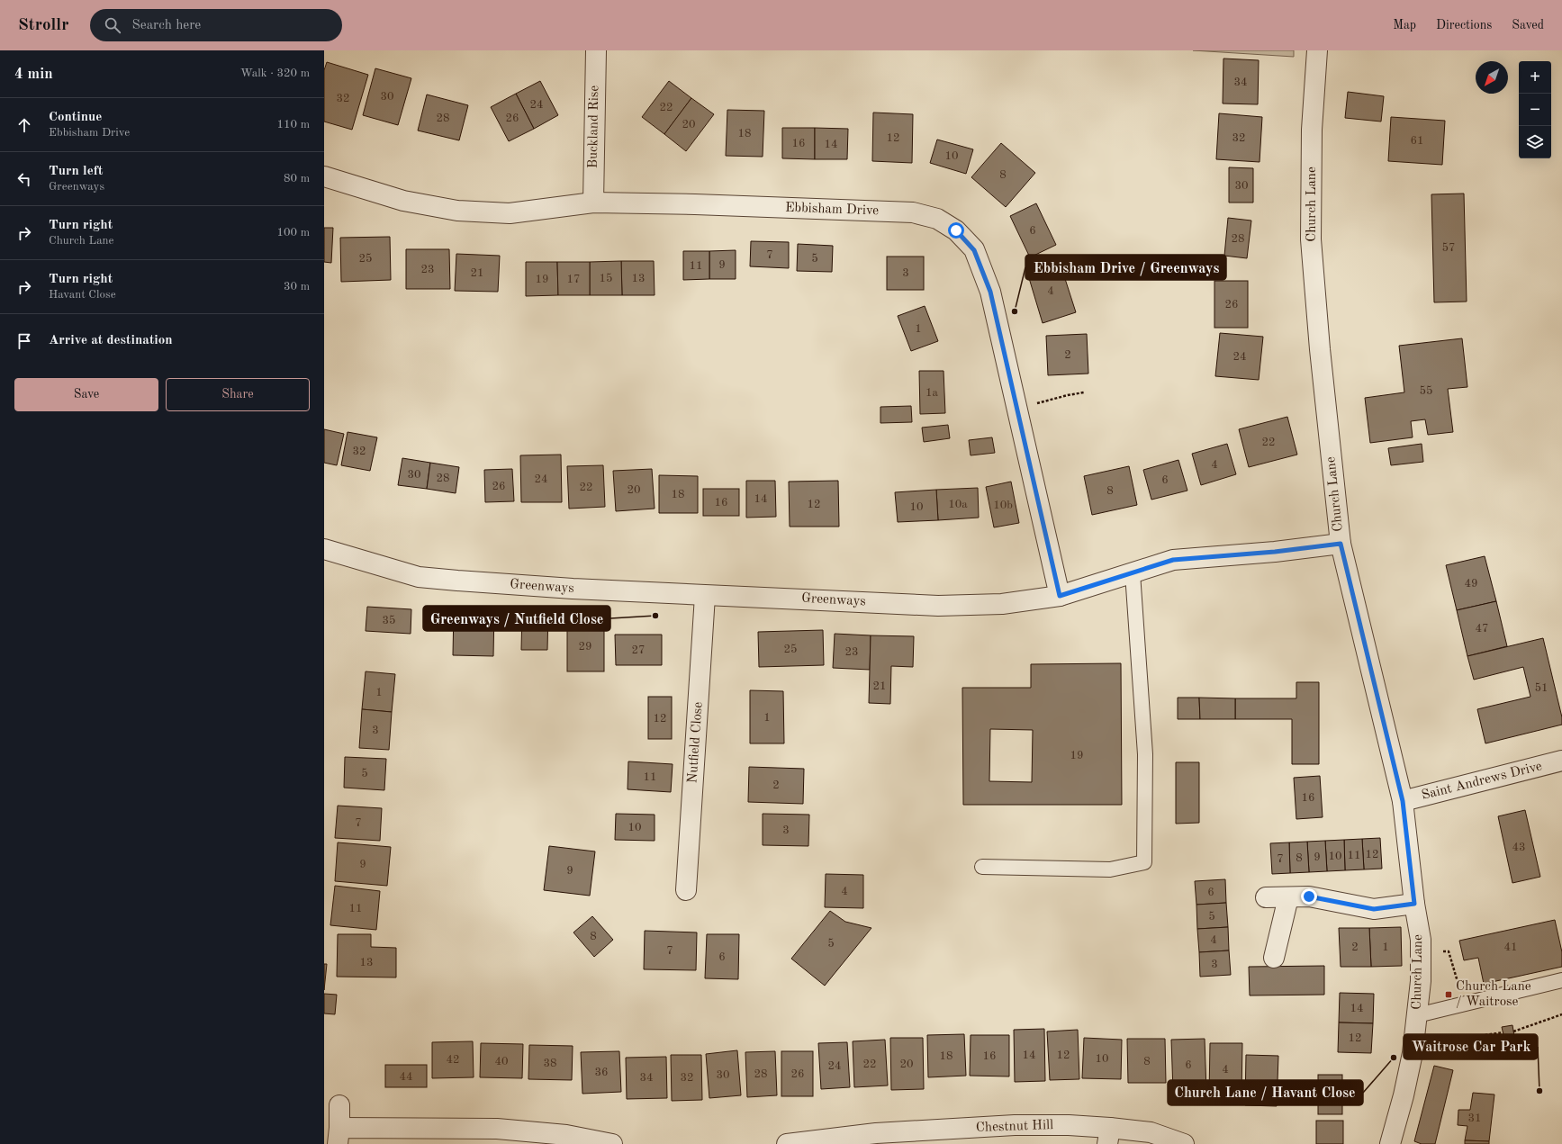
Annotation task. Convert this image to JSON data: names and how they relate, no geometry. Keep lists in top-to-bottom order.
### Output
{
  "streets": {
    "street": [
      "Buckland Rise",
      "Church Lane",
      "Ebbisham Drive",
      "Greenways",
      "Nutfield Close",
      "Saint Andrews Drive",
      "Chestnut Hill"
    ]
  },
  "crossings": [
    ["Buckland Rise", "Ebbisham Drive"],
    ["Church Lane", "Greenways"],
    ["Church Lane", "Saint Andrews Drive"],
    ["Ebbisham Drive", "Greenways"],
    ["Greenways", "Nutfield Close"]
  ],
  "places": {
    "other": [
      "Ebbisham Drive / Greenways",
      "Greenways / Nutfield Close",
      "Church Lane / Havant Close",
      "Waitrose Car Park"
    ],
    "transit": ["Church Lane / Waitrose"]
  },
  "house_numbers": [
    "34",
    "30",
    "32",
    "24",
    "22",
    "28",
    "26",
    "20",
    "18",
    "12",
    "32",
    "61",
    "16",
    "14",
    "10",
    "8",
    "30",
    "6",
    "28",
    "57",
    "7",
    "25",
    "5",
    "9",
    "11",
    "23",
    "21",
    "3",
    "15",
    "13",
    "19",
    "17",
    "4",
    "26",
    "1",
    "2",
    "24",
    "55",
    "1a",
    "22",
    "32",
    "4",
    "30",
    "28",
    "24",
    "6",
    "26",
    "22",
    "20",
    "8",
    "18",
    "14",
    "16",
    "12",
    "10a",
    "10b",
    "10",
    "49",
    "35",
    "47",
    "29",
    "25",
    "27",
    "23",
    "21",
    "51",
    "1",
    "1",
    "12",
    "3",
    "19",
    "5",
    "11",
    "2",
    "16",
    "7",
    "10",
    "3",
    "43",
    "12",
    "11",
    "10",
    "9",
    "8",
    "7",
    "9",
    "9",
    "4",
    "6",
    "11",
    "5",
    "8",
    "4",
    "5",
    "2",
    "1",
    "41",
    "7",
    "6",
    "13",
    "3",
    "14",
    "12",
    "14",
    "12",
    "18",
    "16",
    "10",
    "42",
    "40",
    "8",
    "38",
    "22",
    "20",
    "6",
    "24",
    "4",
    "36",
    "28",
    "26",
    "30",
    "44",
    "34",
    "32",
    "31"
  ],
  "north": "bottom left",
  "page": {
    "header": "Strollr",
    "search": "Search here",
    "nav": ["Map", "Directions", "Saved"],
    "heading": ["4 min", "Walk · 320 m"],
    "map_buttons": ["+", "−"],
    "list": [
      ["Continue", "Ebbisham Drive", "110 m"],
      ["Turn left", "Greenways", "80 m"],
      ["Turn right", "Church Lane", "100 m"],
      ["Turn right", "Havant Close", "30 m"],
      "Arrive at destination"
    ],
    "buttons": ["Save", "Share"]
  }
}
